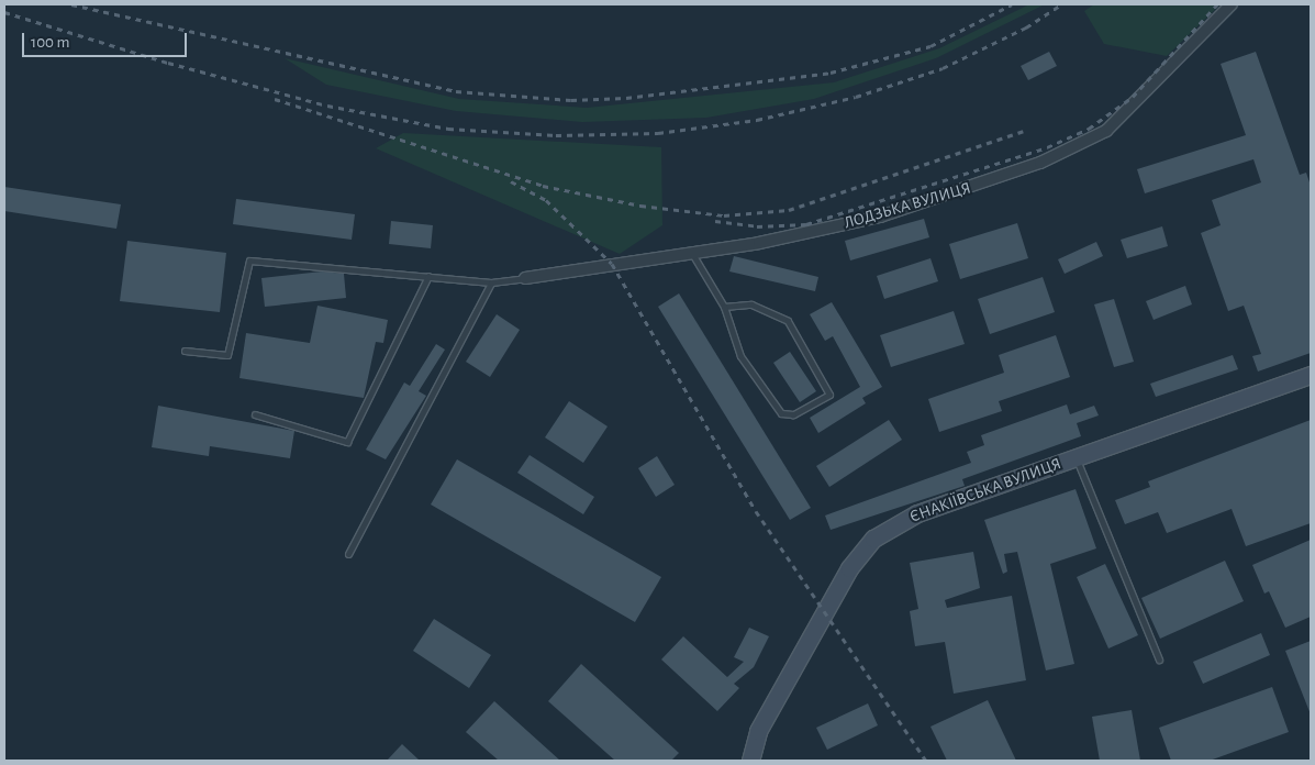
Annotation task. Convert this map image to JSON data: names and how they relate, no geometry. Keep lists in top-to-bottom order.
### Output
{
  "streets": {
    "street": ["ЛОДЗЬКА ВУЛИЦЯ", "ЄНАКІЇВСЬКА ВУЛИЦЯ"]
  },
  "scale_bar": "100 m"
}
